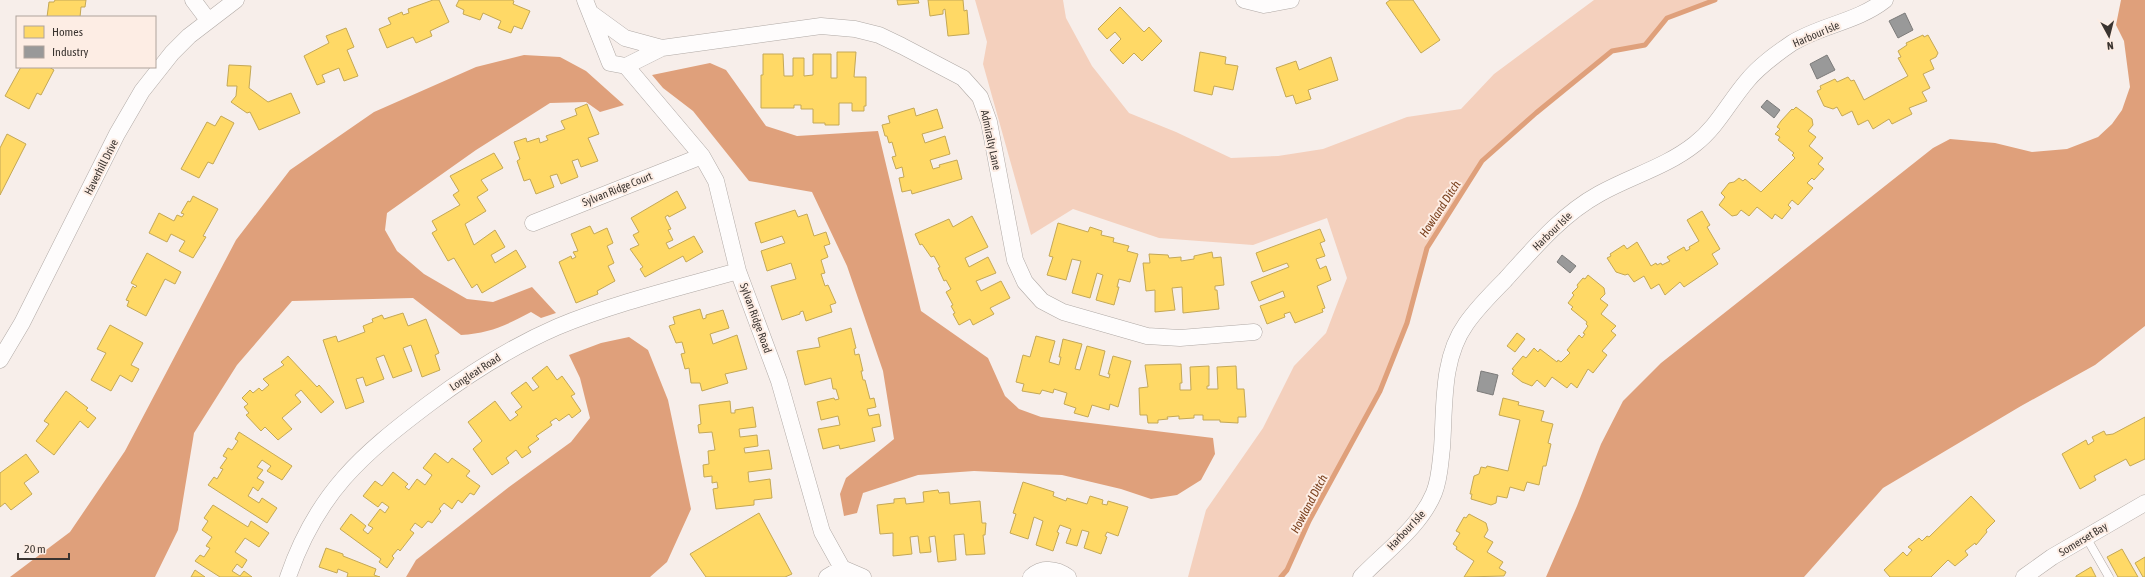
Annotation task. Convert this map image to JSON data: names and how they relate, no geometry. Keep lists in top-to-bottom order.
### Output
{
  "streets": {
    "street": [
      "Harbour Isle",
      "Admiralty Lane",
      "Haverhill Drive",
      "Sylvan Ridge Court",
      "Sylvan Ridge Road",
      "Longleat Road",
      "Somerset Bay"
    ]
  },
  "crossings": [
    ["Admiralty Lane", "Sylvan Ridge Road"],
    ["Sylvan Ridge Court", "Sylvan Ridge Road"],
    ["Sylvan Ridge Road", "Longleat Road"]
  ],
  "water": ["Howland Ditch"],
  "legend": ["Homes", "Industry"],
  "scale_bar": "20 m",
  "north": "bottom"
}
